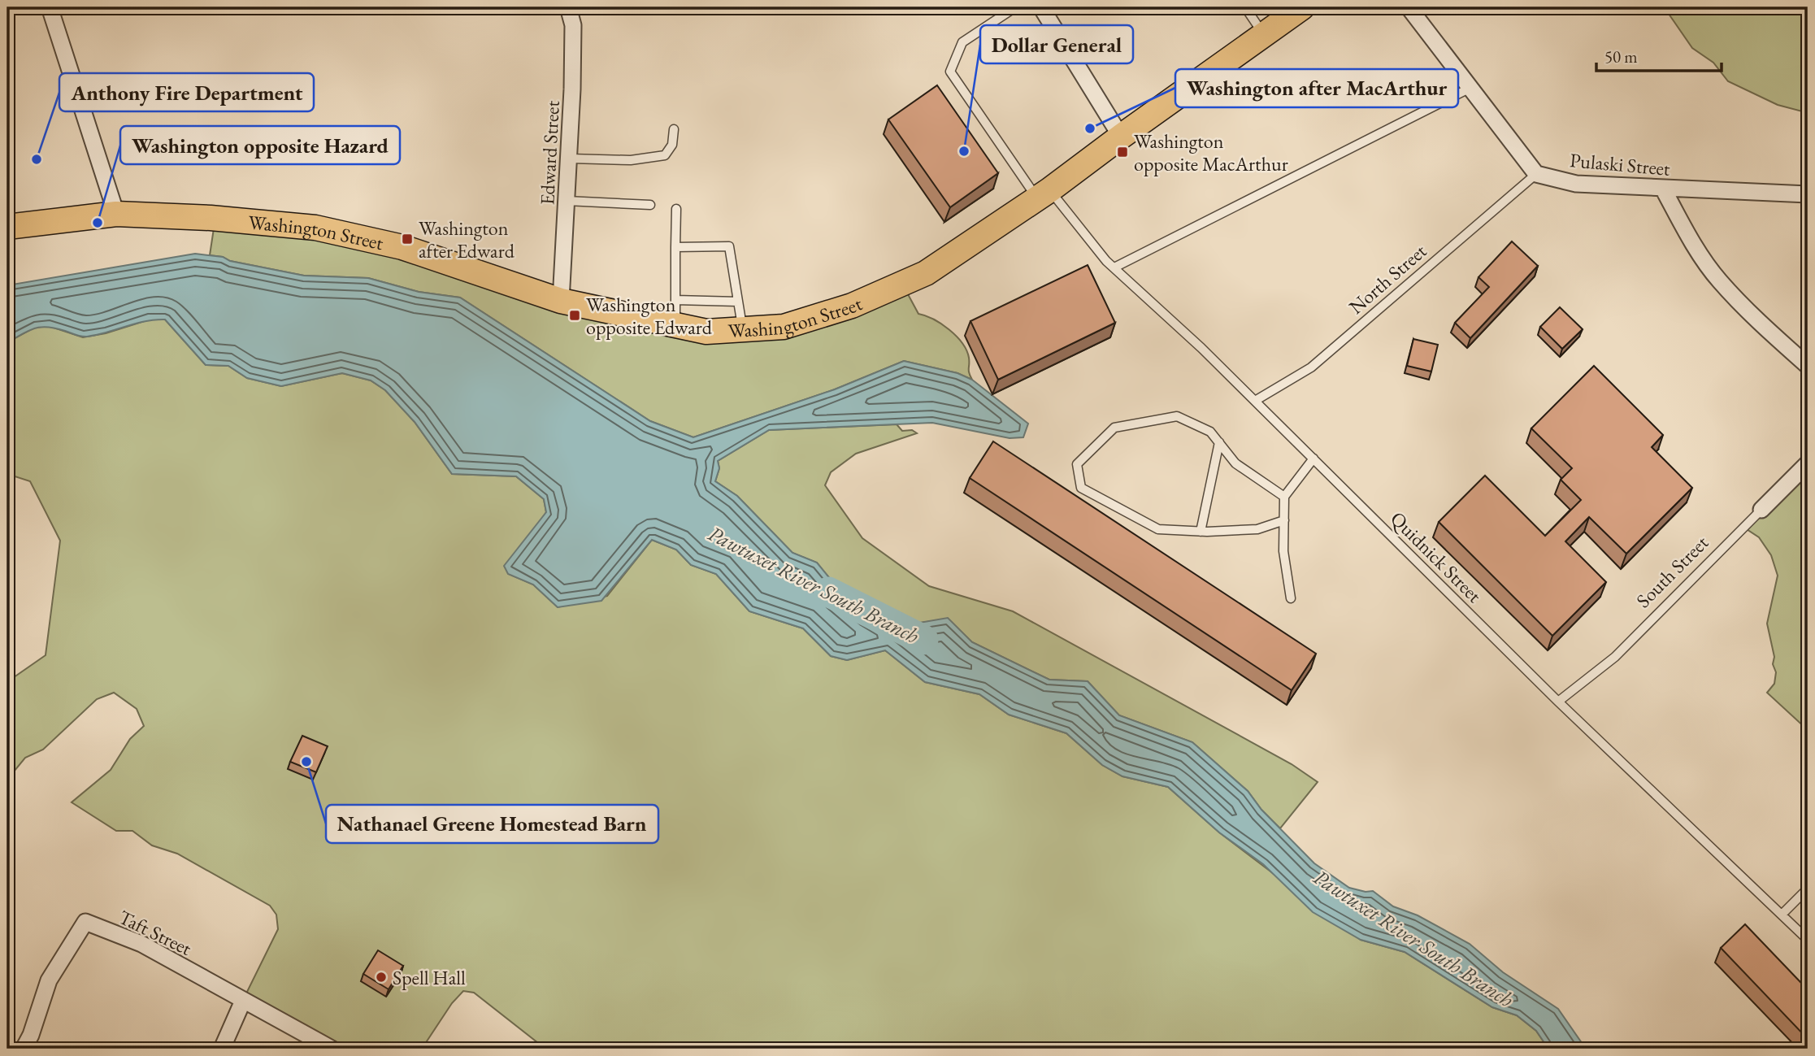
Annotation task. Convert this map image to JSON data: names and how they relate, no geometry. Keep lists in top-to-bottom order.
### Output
{
  "streets": {
    "main road": ["Washington Street"],
    "street": [
      "Edward Street",
      "Pulaski Street",
      "South Street",
      "Taft Street"
    ],
    "lane": ["North Street", "Quidnick Street"]
  },
  "crossings": [
    ["Edward Street", "Washington Street"],
    ["Pulaski Street", "North Street"],
    ["Washington Street", "Quidnick Street"],
    ["North Street", "Quidnick Street"],
    ["Quidnick Street", "South Street"]
  ],
  "water": ["Pawtuxet River South Branch"],
  "places": {
    "other": [
      "Washington after MacArthur",
      "Dollar General",
      "Anthony Fire Department",
      "Washington opposite Hazard",
      "Nathanael Greene Homestead Barn",
      "Spell Hall"
    ],
    "transit": ["Washington opposite MacArthur", "Washington after Edward", "Washington opposite Edward"]
  },
  "scale_bar": "50 m"
}
